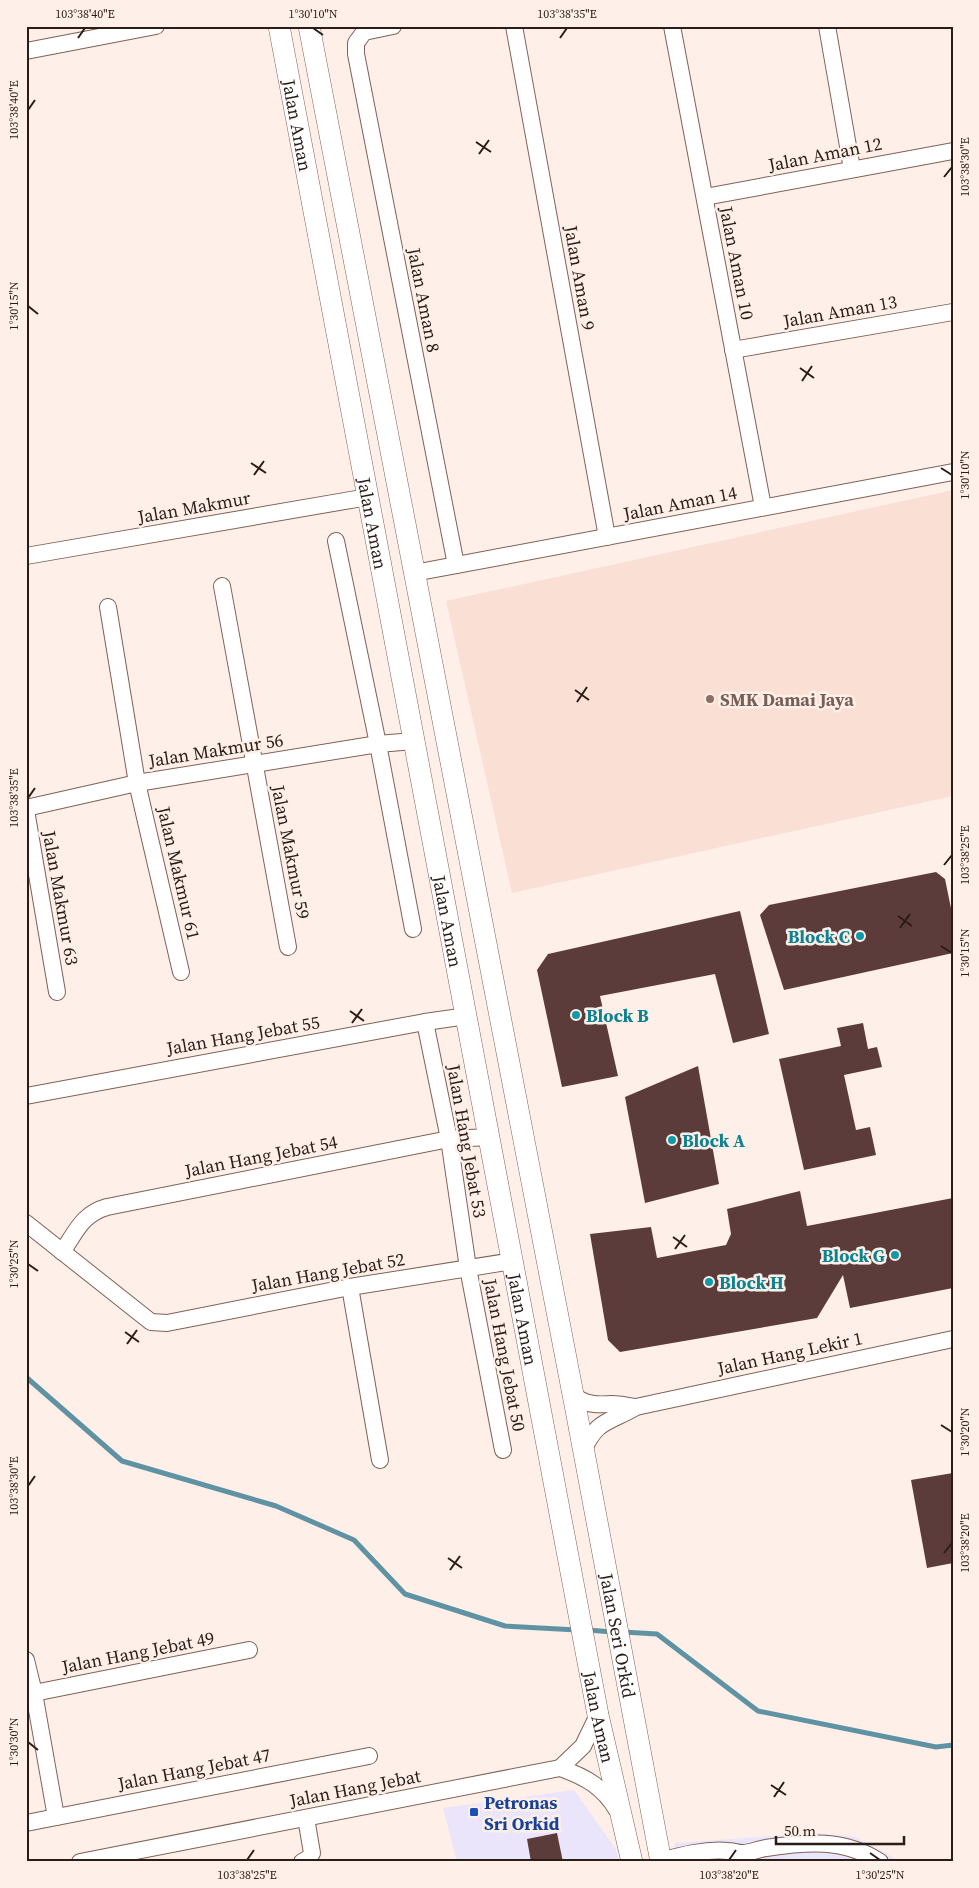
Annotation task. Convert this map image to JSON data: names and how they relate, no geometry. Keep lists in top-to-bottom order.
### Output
{
  "streets": {
    "main road": ["Jalan Aman", "Jalan Seri Orkid"],
    "street": [
      "Jalan Aman 12",
      "Jalan Aman 10",
      "Jalan Aman 9",
      "Jalan Aman 8",
      "Jalan Aman 13",
      "Jalan Aman 14",
      "Jalan Makmur",
      "Jalan Makmur 56",
      "Jalan Makmur 59",
      "Jalan Makmur 61",
      "Jalan Makmur 63",
      "Jalan Hang Jebat 55",
      "Jalan Hang Jebat 53",
      "Jalan Hang Jebat 54",
      "Jalan Hang Jebat 52",
      "Jalan Hang Lekir 1",
      "Jalan Hang Jebat 50",
      "Jalan Hang Jebat 49",
      "Jalan Hang Jebat 47",
      "Jalan Hang Jebat"
    ]
  },
  "crossings": [
    ["Jalan Aman", "Jalan Aman 14"],
    ["Jalan Aman", "Jalan Makmur"],
    ["Jalan Aman", "Jalan Makmur 56"],
    ["Jalan Aman", "Jalan Hang Jebat 55"],
    ["Jalan Aman", "Jalan Hang Jebat 54"],
    ["Jalan Aman", "Jalan Hang Jebat 52"],
    ["Jalan Aman", "Jalan Hang Lekir 1"],
    ["Jalan Aman", "Jalan Seri Orkid"],
    ["Jalan Aman 12", "Jalan Aman 10"],
    ["Jalan Aman 10", "Jalan Aman 13"],
    ["Jalan Aman 10", "Jalan Aman 14"],
    ["Jalan Aman 9", "Jalan Aman 14"],
    ["Jalan Aman 8", "Jalan Aman 14"],
    ["Jalan Makmur 56", "Jalan Makmur 59"],
    ["Jalan Makmur 56", "Jalan Makmur 61"],
    ["Jalan Makmur 56", "Jalan Makmur 63"],
    ["Jalan Hang Jebat 55", "Jalan Hang Jebat 53"],
    ["Jalan Hang Jebat 53", "Jalan Hang Jebat 54"],
    ["Jalan Hang Jebat 53", "Jalan Hang Jebat 52"],
    ["Jalan Hang Jebat 53", "Jalan Hang Jebat 50"],
    ["Jalan Hang Jebat 54", "Jalan Hang Jebat 52"],
    ["Jalan Hang Jebat 52", "Jalan Hang Jebat 50"],
    ["Jalan Hang Lekir 1", "Jalan Seri Orkid"]
  ],
  "places": {
    "other": [
      "SMK Damai Jaya",
      "Block C",
      "Block B",
      "Block A",
      "Block G",
      "Block H"
    ],
    "transit": ["Petronas Sri Orkid"]
  },
  "scale_bar": "50 m",
  "coordinates": [
    "103°38'40\"E",
    "1°30'10\"N",
    "103°38'35\"E",
    "103°38'30\"E",
    "1°30'15\"N",
    "103°38'25\"E",
    "1°30'25\"N",
    "1°30'20\"N",
    "103°38'20\"E",
    "1°30'30\"N"
  ]
}
